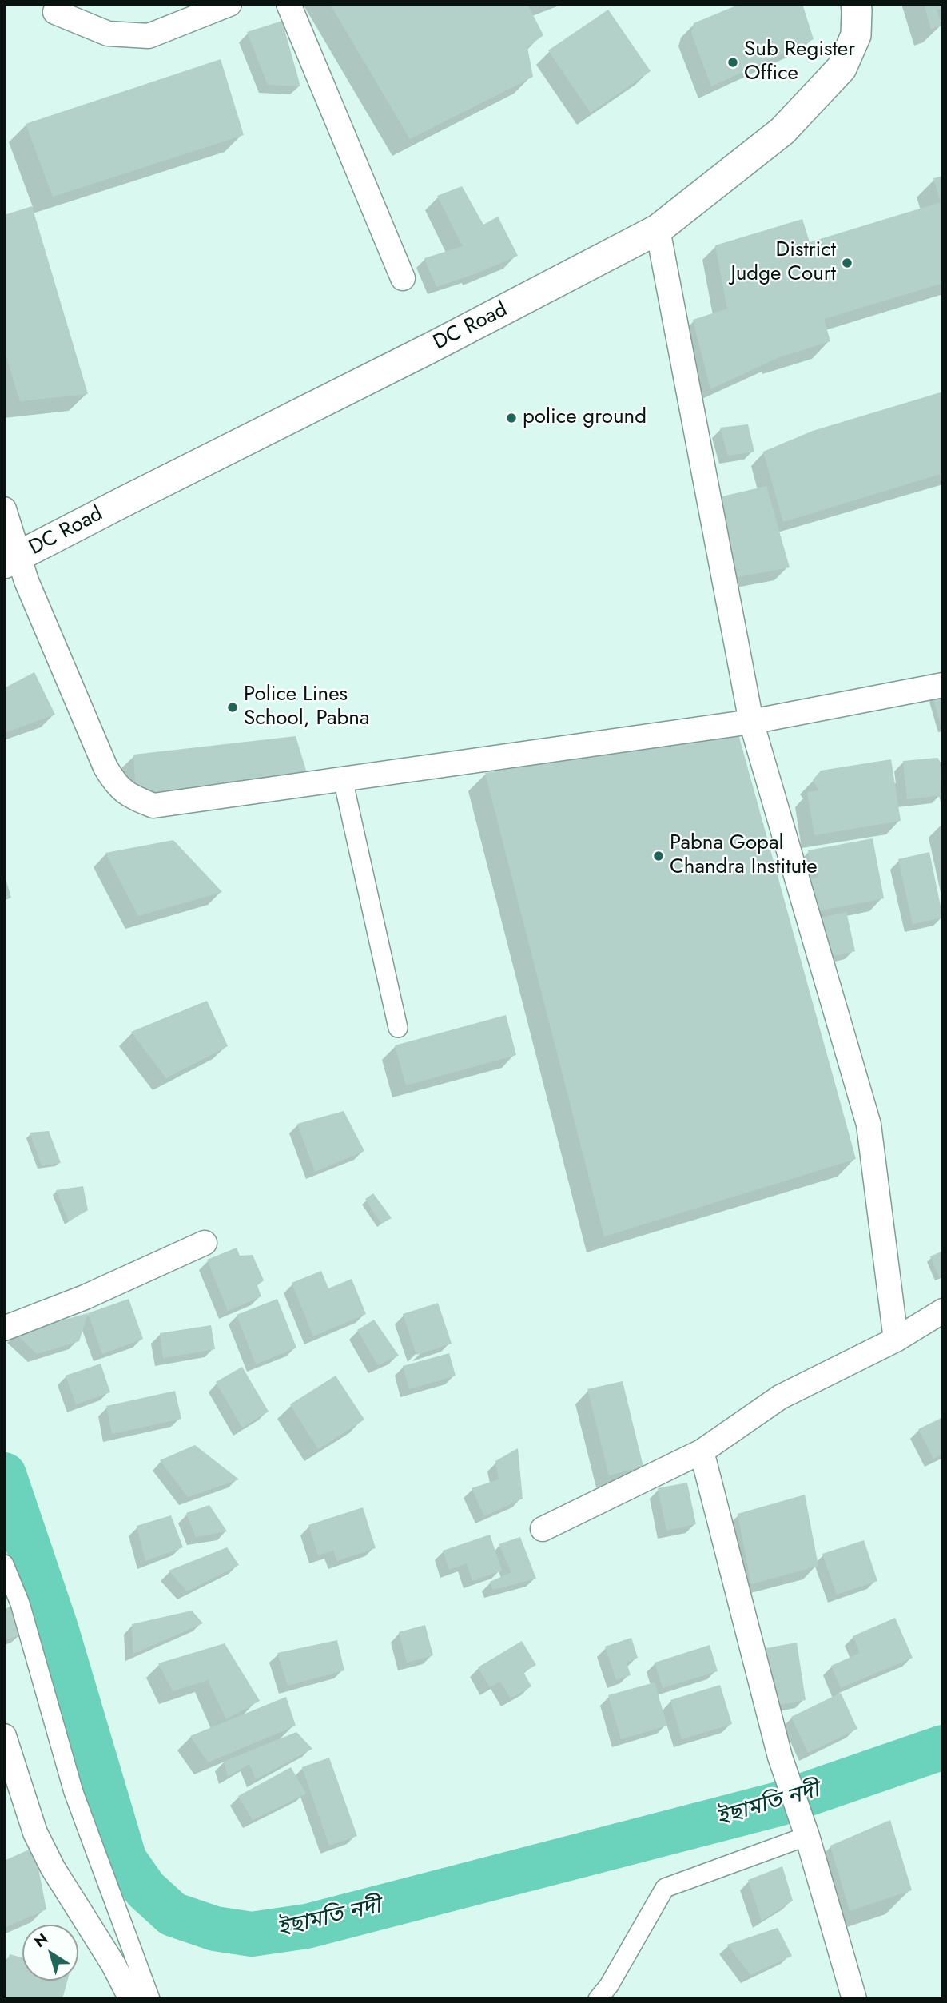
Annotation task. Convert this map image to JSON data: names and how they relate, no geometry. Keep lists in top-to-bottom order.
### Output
{
  "streets": {
    "street": ["DC Road"]
  },
  "water": ["ইছামতি নদী"],
  "places": [
    "Sub Register Office",
    "District Judge Court",
    "police ground",
    "Police Lines School, Pabna",
    "Pabna Gopal Chandra Institute"
  ],
  "north": "top left"
}
